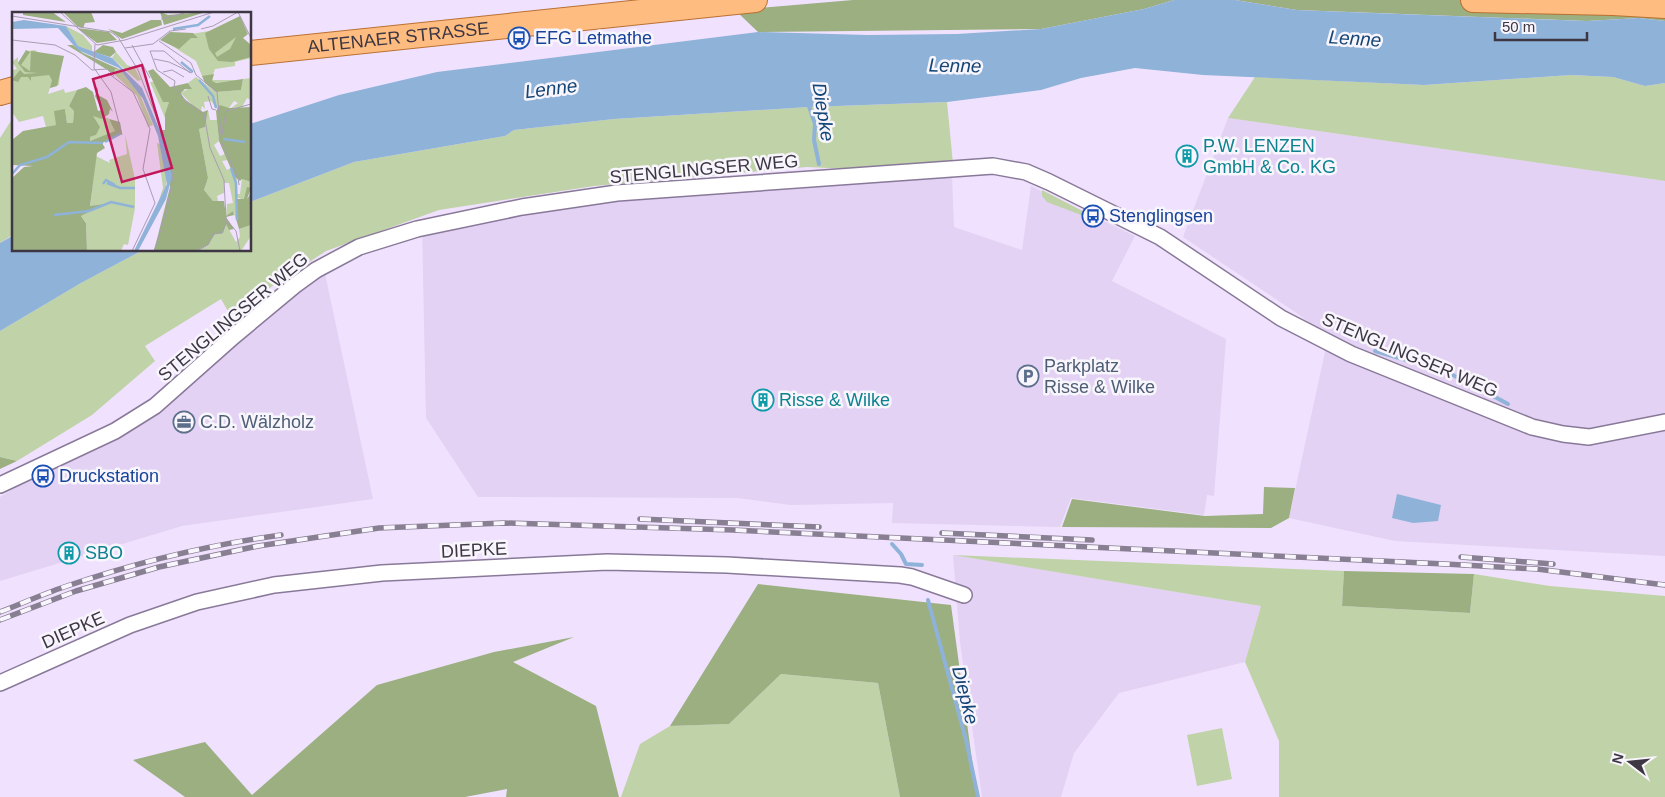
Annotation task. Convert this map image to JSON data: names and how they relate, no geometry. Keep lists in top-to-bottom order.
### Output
{
  "streets": {
    "main road": ["ALTENAER STRASSE"],
    "street": ["STENGLINGSER WEG", "DIEPKE"]
  },
  "water": ["Lenne", "Diepke"],
  "places": {
    "bus stop": ["EFG Letmathe", "Stenglingsen", "Druckstation"],
    "building": ["P.W. LENZEN GmbH & Co. KG", "Risse & Wilke", "SBO"],
    "parking": ["Parkplatz Risse & Wilke"],
    "office": ["C.D. Wälzholz"]
  },
  "scale_bar": "50 m",
  "north": "left"
}
